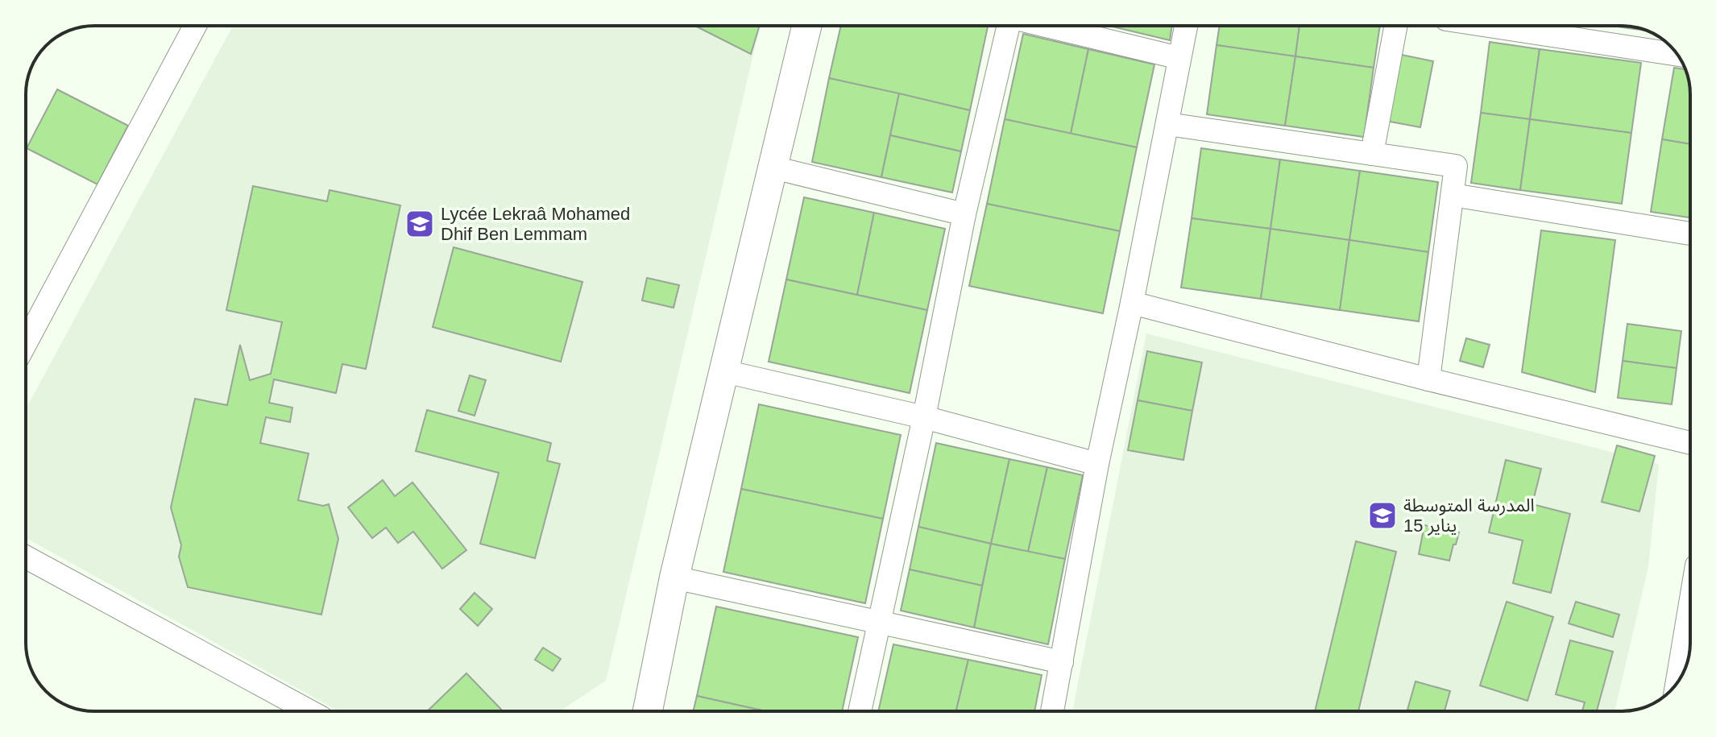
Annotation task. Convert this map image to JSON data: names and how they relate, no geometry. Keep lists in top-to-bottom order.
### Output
{
  "places": {
    "school or university": ["Lycée Lekraâ Mohamed Dhif Ben Lemmam", "المدرسة المتوسطة 15 يناير"]
  }
}
